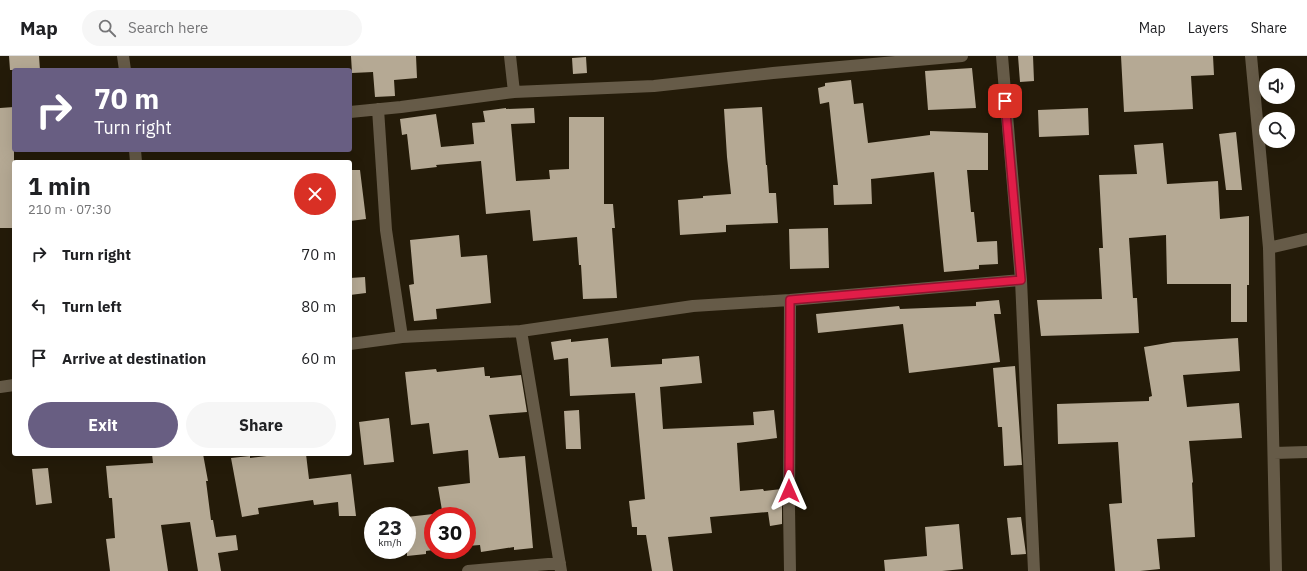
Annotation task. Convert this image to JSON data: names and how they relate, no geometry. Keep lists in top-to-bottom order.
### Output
{
  "page": {
    "header": "Map",
    "search": "Search here",
    "nav": ["Map", "Layers", "Share"],
    "turn": ["70 m", "Turn right"],
    "heading": ["1 min", "210 m · 07:30"],
    "list": [
      {
        "name": "Turn right",
        "value": "70 m"
      },
      {
        "name": "Turn left",
        "value": "80 m"
      },
      {
        "name": "Arrive at destination",
        "value": "60 m"
      }
    ],
    "buttons": ["Exit", "Share"],
    "speed": "23 km/h",
    "limit": "30"
  }
}
